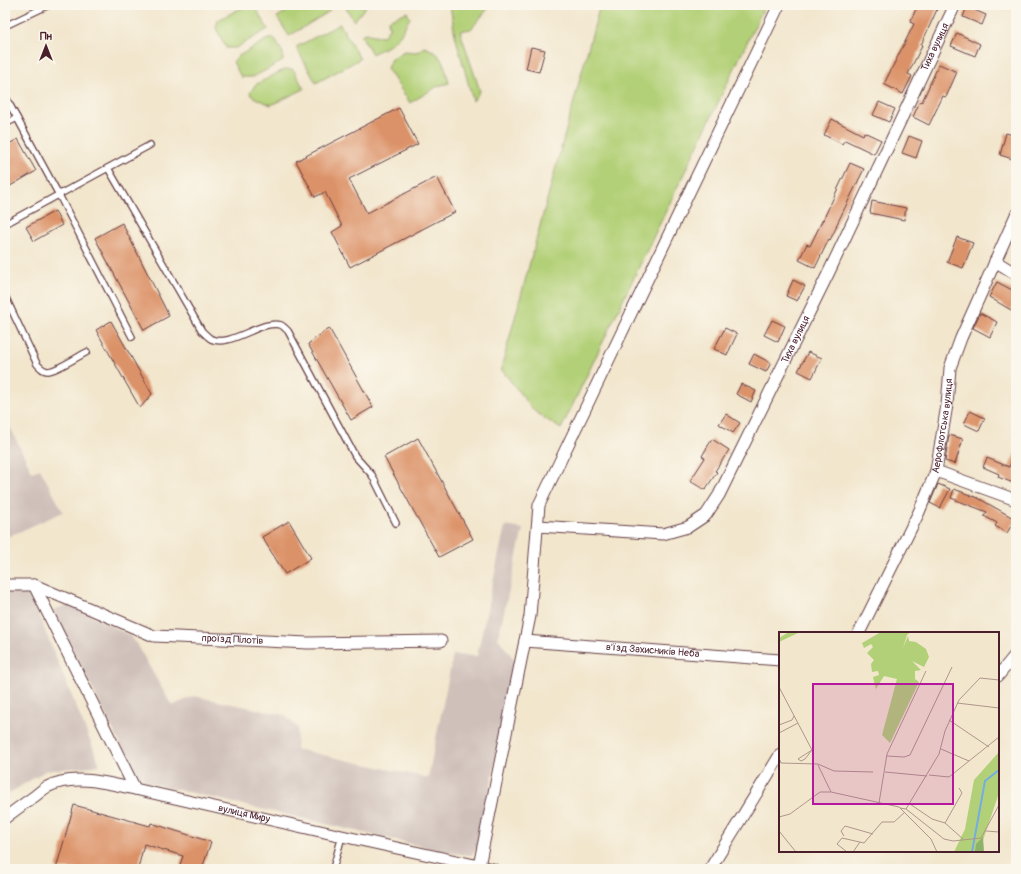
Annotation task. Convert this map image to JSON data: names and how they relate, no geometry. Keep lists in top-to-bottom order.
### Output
{
  "streets": {
    "street": [
      "Тиха вулиця",
      "Аерофлотська вулиця",
      "проїзд Пілотів",
      "в'їзд Захисників Неба",
      "вулиця Миру"
    ]
  },
  "north": "top"
}
